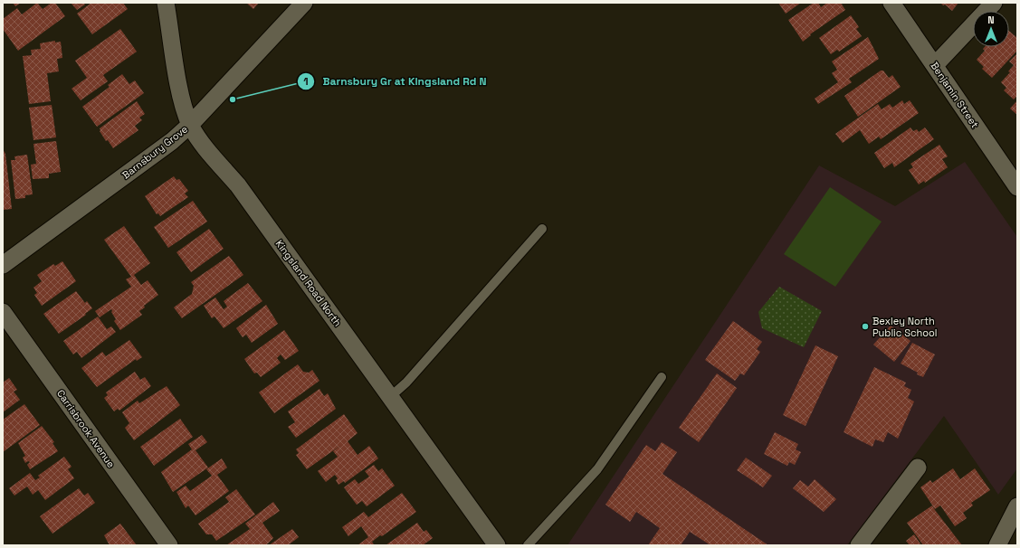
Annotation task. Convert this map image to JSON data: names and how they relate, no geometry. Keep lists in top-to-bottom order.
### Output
{
  "streets": {
    "street": [
      "Benjamin Street",
      "Barnsbury Grove",
      "Kingsland Road North",
      "Carrisbrook Avenue"
    ]
  },
  "crossings": [
    ["Barnsbury Grove", "Kingsland Road North"]
  ],
  "places": ["Barnsbury Gr at Kingsland Rd N", "Bexley North Public School"],
  "north": "top"
}
